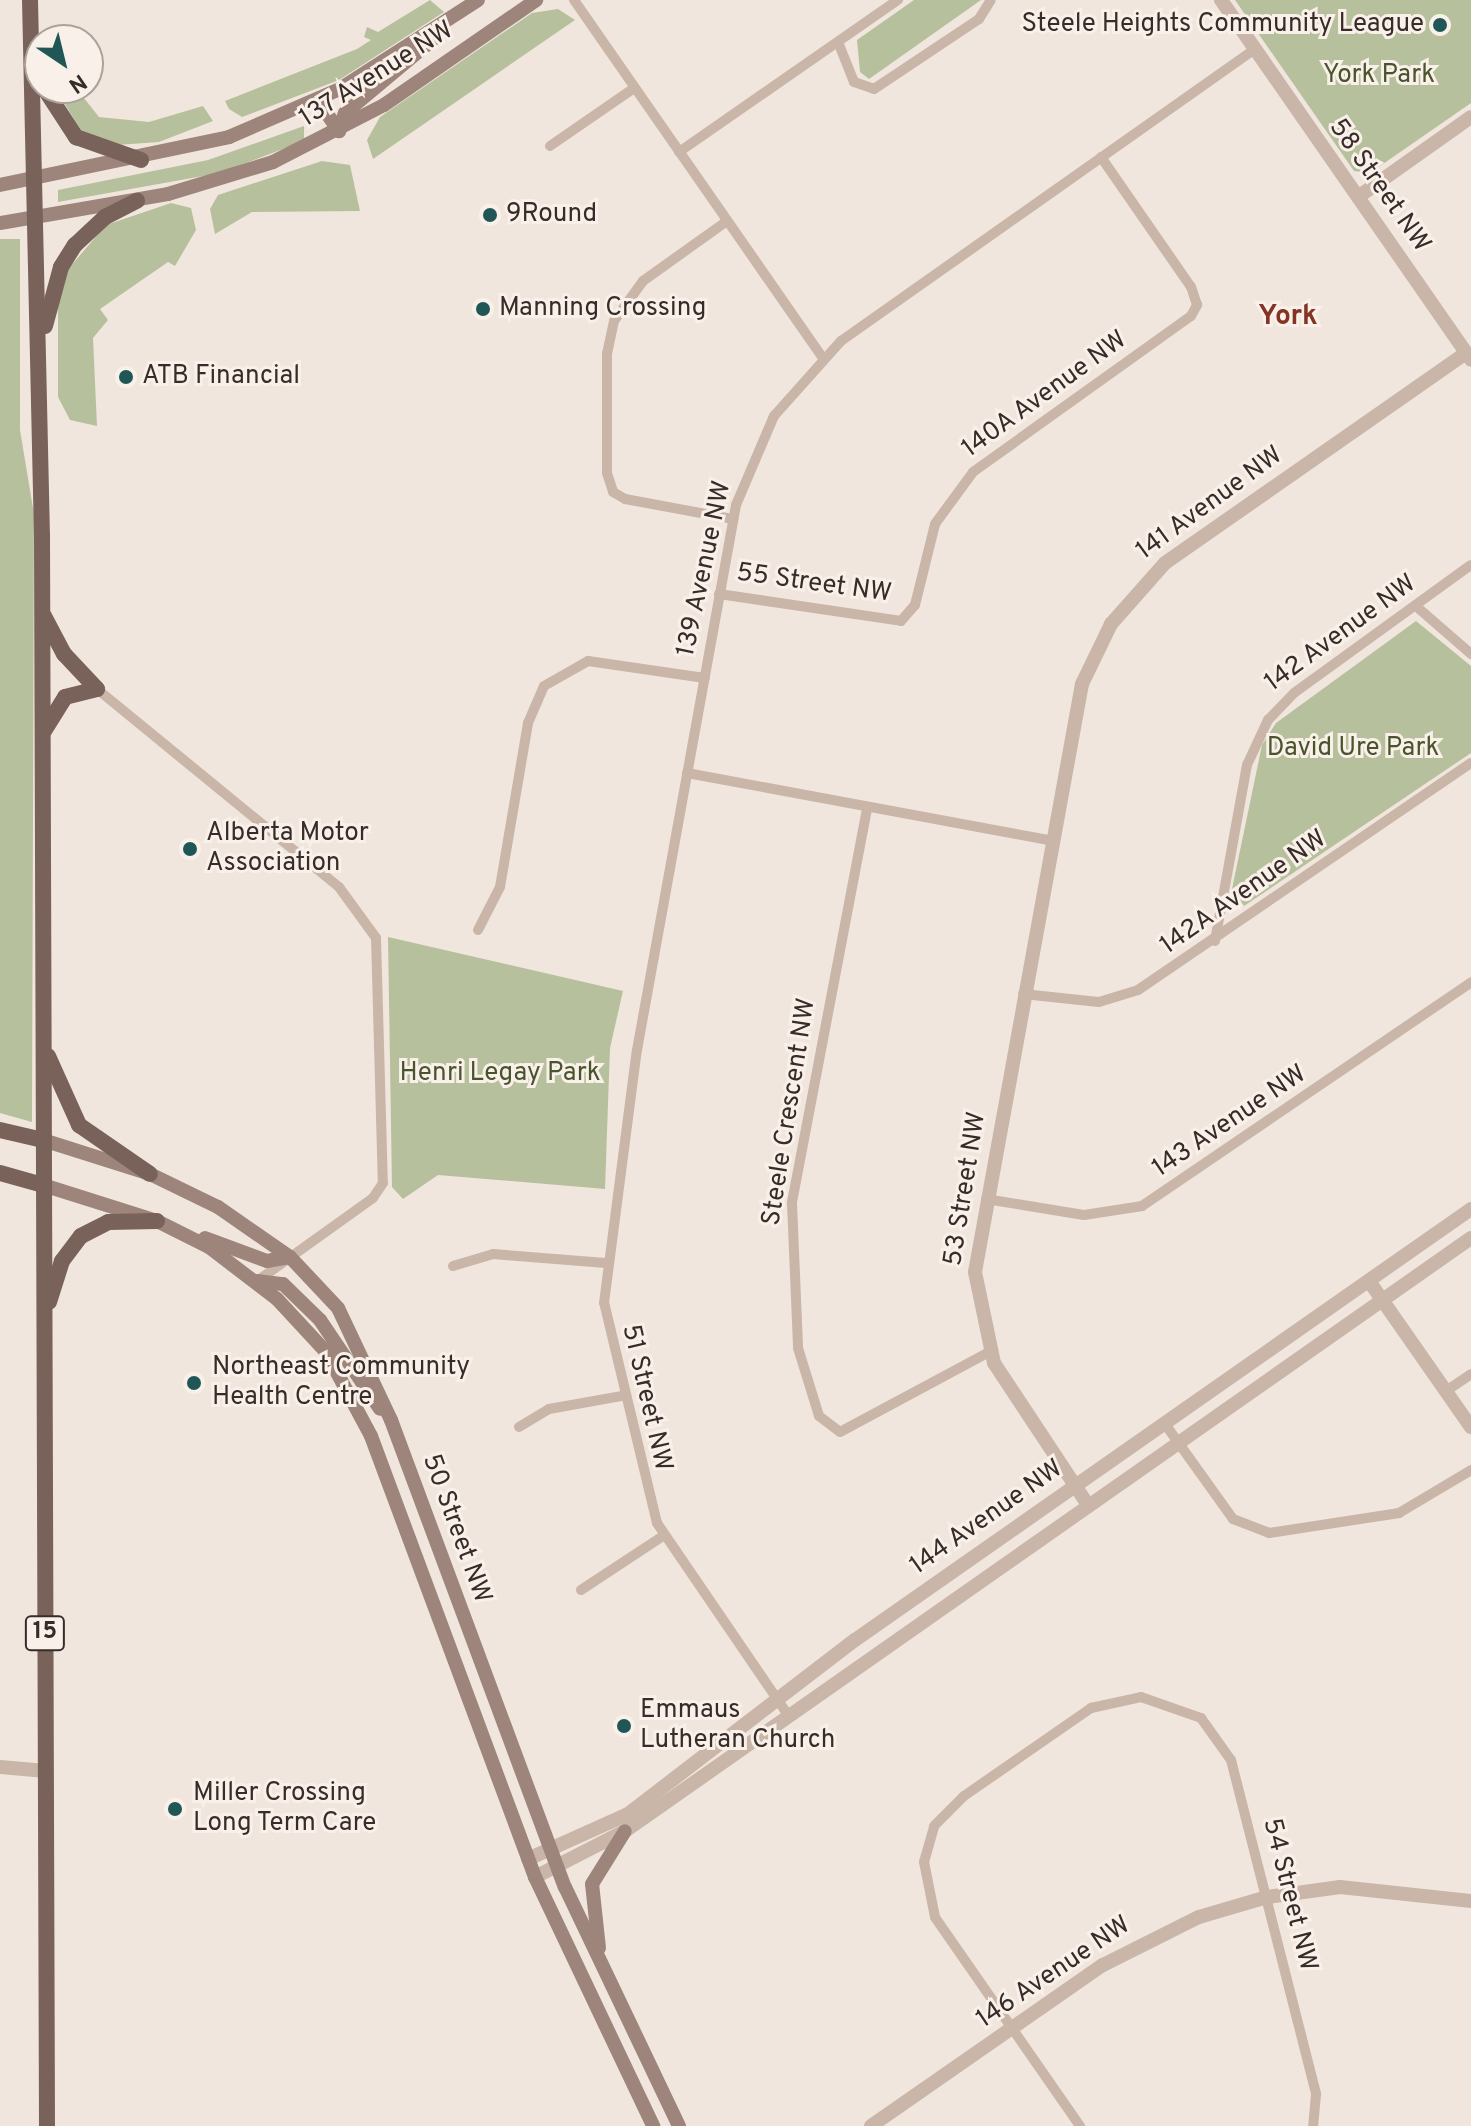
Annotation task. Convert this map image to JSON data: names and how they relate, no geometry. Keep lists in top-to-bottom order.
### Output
{
  "streets": {
    "main road": ["137 Avenue NW", "50 Street NW", "15"],
    "street": [
      "58 Street NW",
      "140A Avenue NW",
      "141 Avenue NW",
      "139 Avenue NW",
      "55 Street NW",
      "142 Avenue NW",
      "142A Avenue NW",
      "Steele Crescent NW",
      "143 Avenue NW",
      "53 Street NW",
      "51 Street NW",
      "144 Avenue NW",
      "54 Street NW",
      "146 Avenue NW"
    ]
  },
  "crossings": [
    ["58 Street NW", "141 Avenue NW"],
    ["58 Street NW", "139 Avenue NW"],
    ["140A Avenue NW", "139 Avenue NW"],
    ["140A Avenue NW", "55 Street NW"],
    ["141 Avenue NW", "142A Avenue NW"],
    ["141 Avenue NW", "53 Street NW"],
    ["139 Avenue NW", "55 Street NW"],
    ["139 Avenue NW", "51 Street NW"],
    ["142 Avenue NW", "142A Avenue NW"],
    ["142A Avenue NW", "53 Street NW"],
    ["Steele Crescent NW", "53 Street NW"],
    ["143 Avenue NW", "53 Street NW"],
    ["53 Street NW", "144 Avenue NW"],
    ["51 Street NW", "144 Avenue NW"],
    ["144 Avenue NW", "50 Street NW"],
    ["54 Street NW", "146 Avenue NW"]
  ],
  "districts": ["York"],
  "parks": ["York Park", "David Ure Park", "Henri Legay Park"],
  "places": [
    "Steele Heights Community League",
    "9Round",
    "Manning Crossing",
    "ATB Financial",
    "Alberta Motor Association",
    "Northeast Community Health Centre",
    "Emmaus Lutheran Church",
    "Miller Crossing Long Term Care"
  ],
  "north": "bottom right"
}
